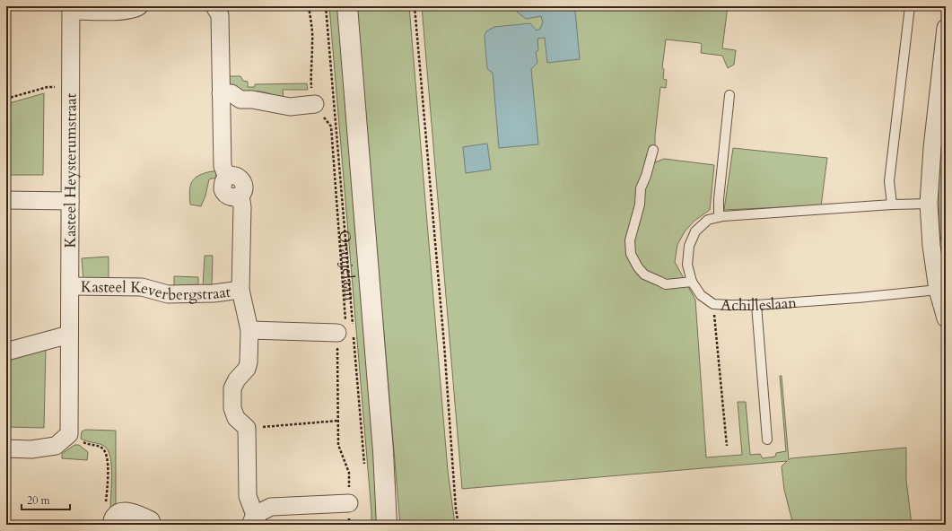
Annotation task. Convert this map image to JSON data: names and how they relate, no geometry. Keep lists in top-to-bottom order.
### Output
{
  "streets": {
    "street": ["Kasteel Heysterumstraat", "Oranjelaan", "Kasteel Keverbergstraat"],
    "lane": ["Achilleslaan"]
  },
  "crossings": [
    ["Kasteel Heysterumstraat", "Kasteel Keverbergstraat"]
  ],
  "scale_bar": "20 m"
}
